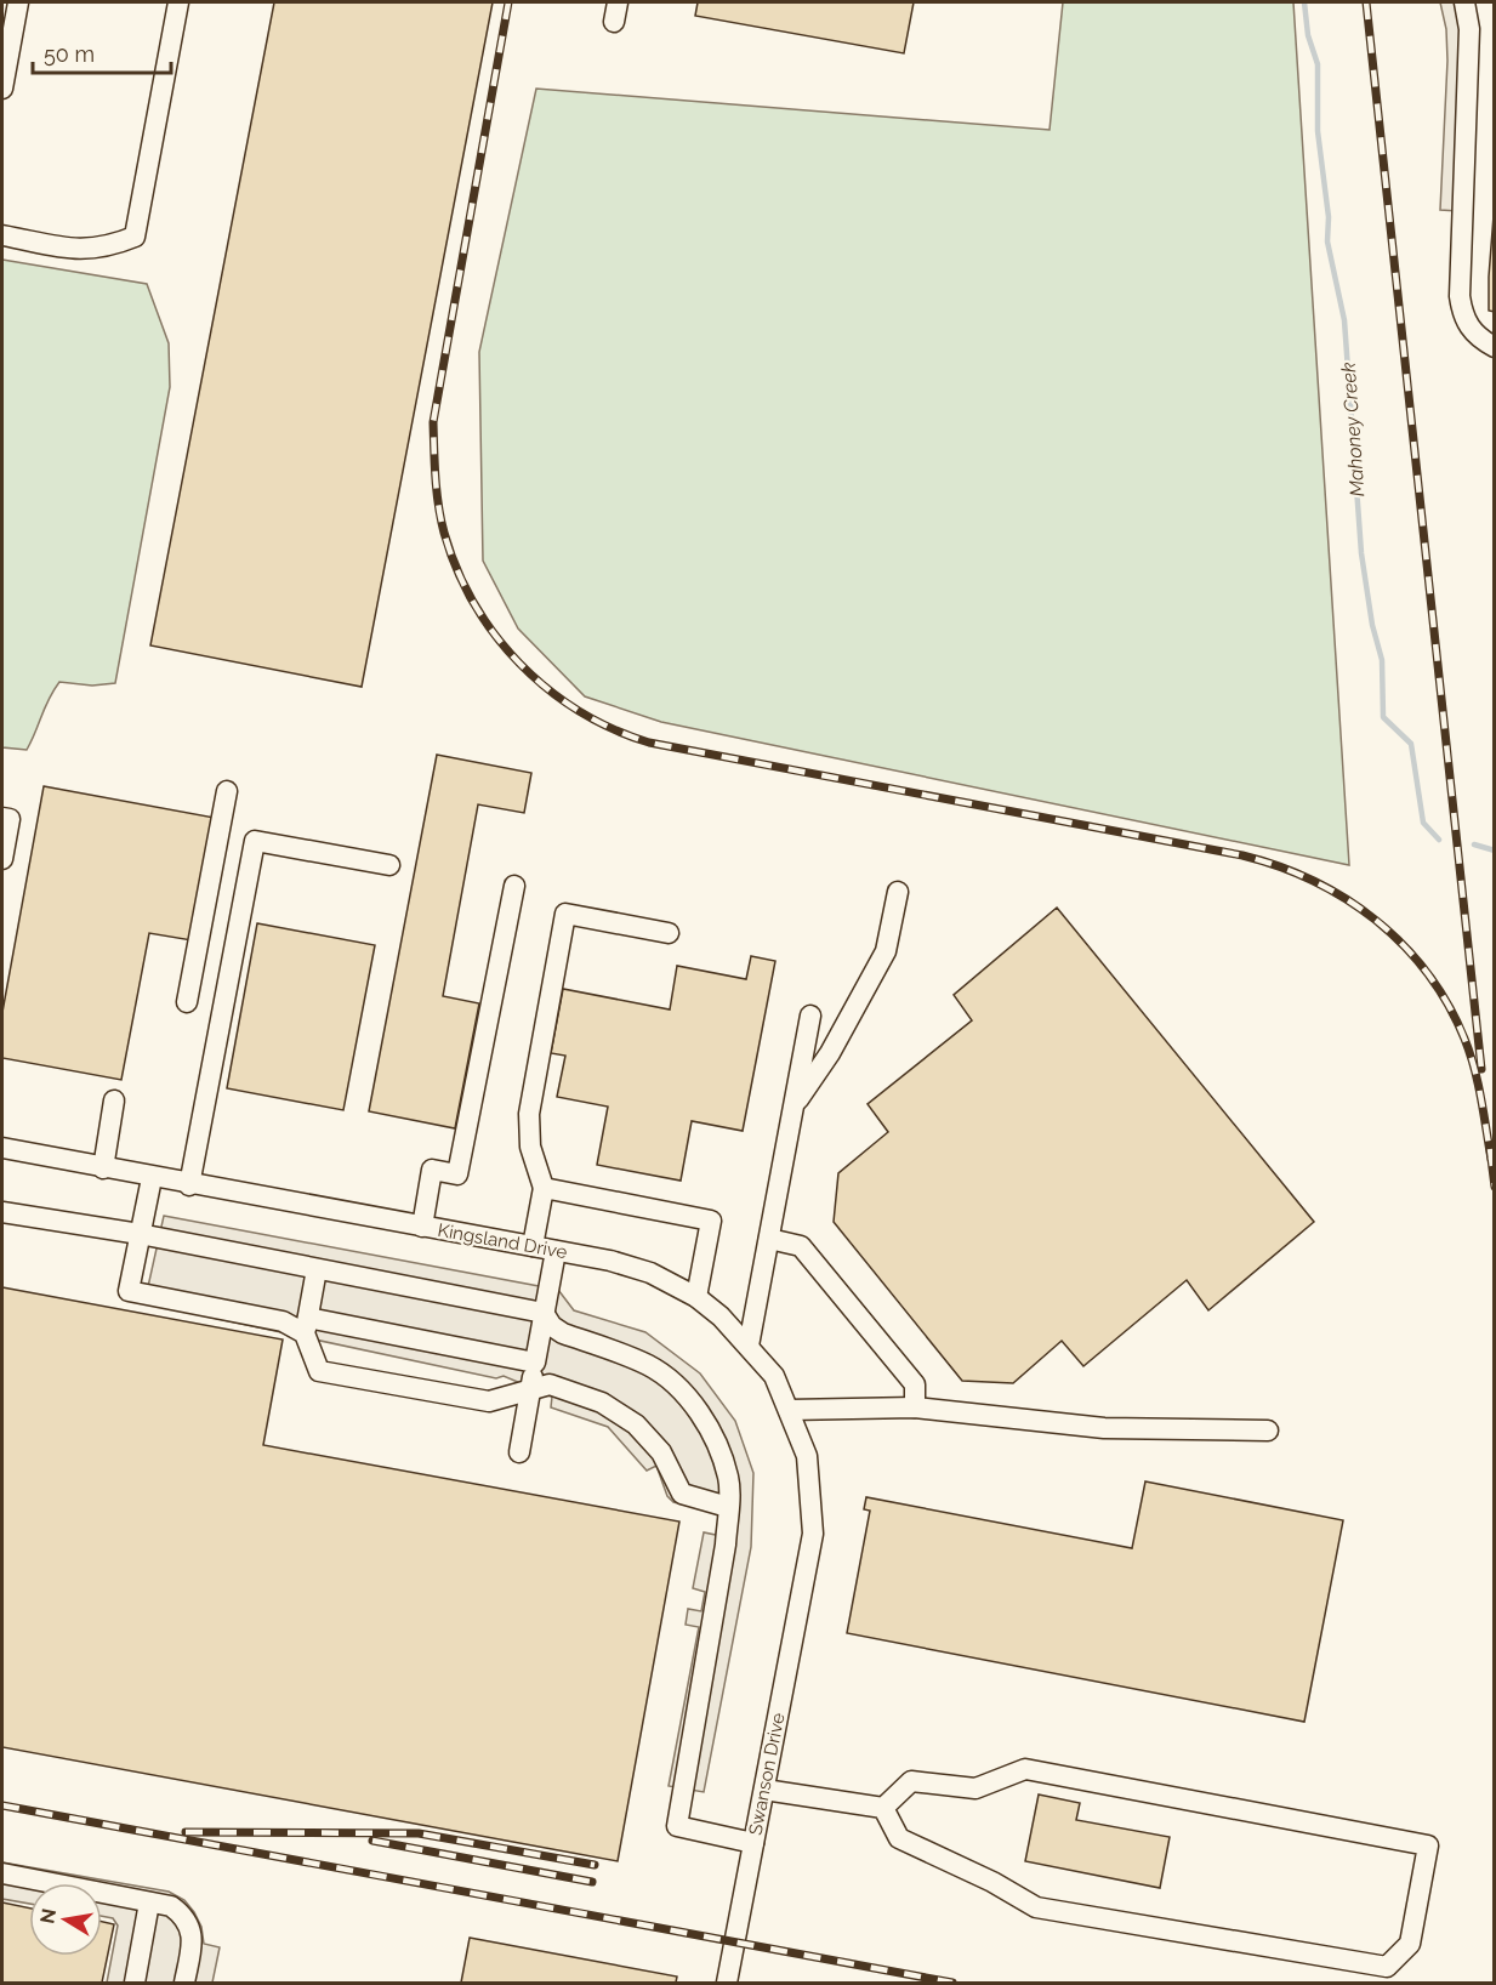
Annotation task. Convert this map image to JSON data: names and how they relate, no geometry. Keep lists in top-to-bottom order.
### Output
{
  "streets": {
    "street": ["Kingsland Drive", "Swanson Drive"]
  },
  "crossings": [
    ["Kingsland Drive", "Swanson Drive"]
  ],
  "water": ["Mahoney Creek"],
  "scale_bar": "50 m",
  "north": "left"
}
